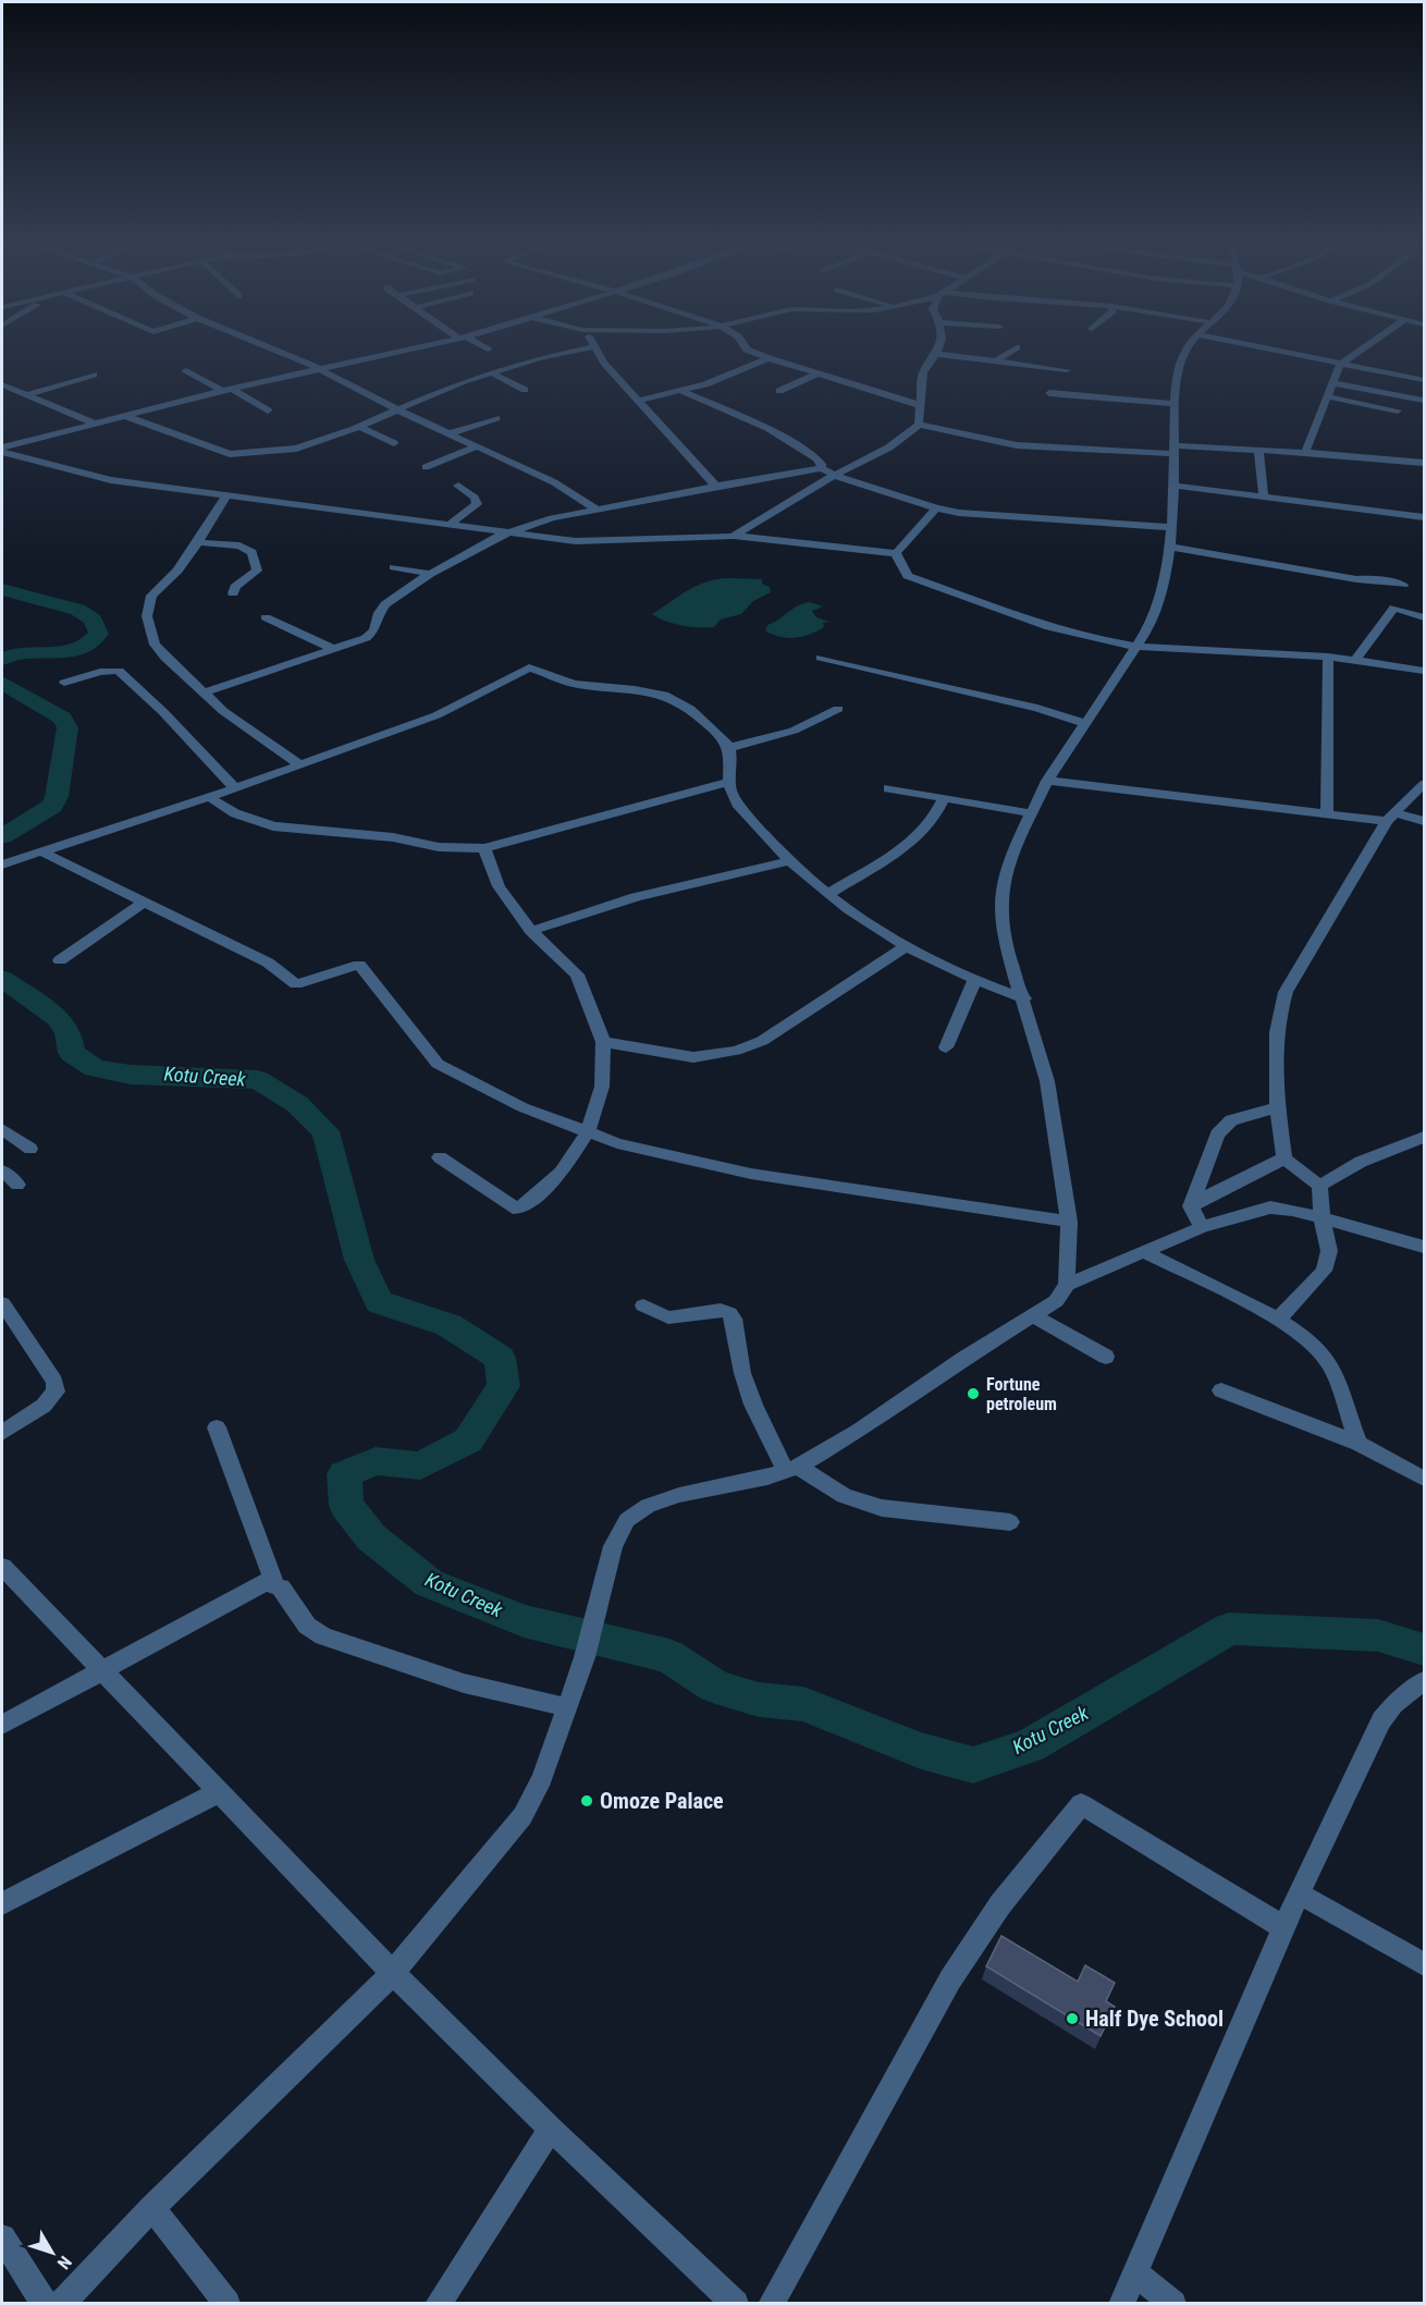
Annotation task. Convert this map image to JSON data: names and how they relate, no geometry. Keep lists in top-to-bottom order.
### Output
{
  "water": ["Kotu Creek"],
  "places": ["Fortune petroleum", "Omoze Palace", "Half Dye School"],
  "north": "bottom right"
}
